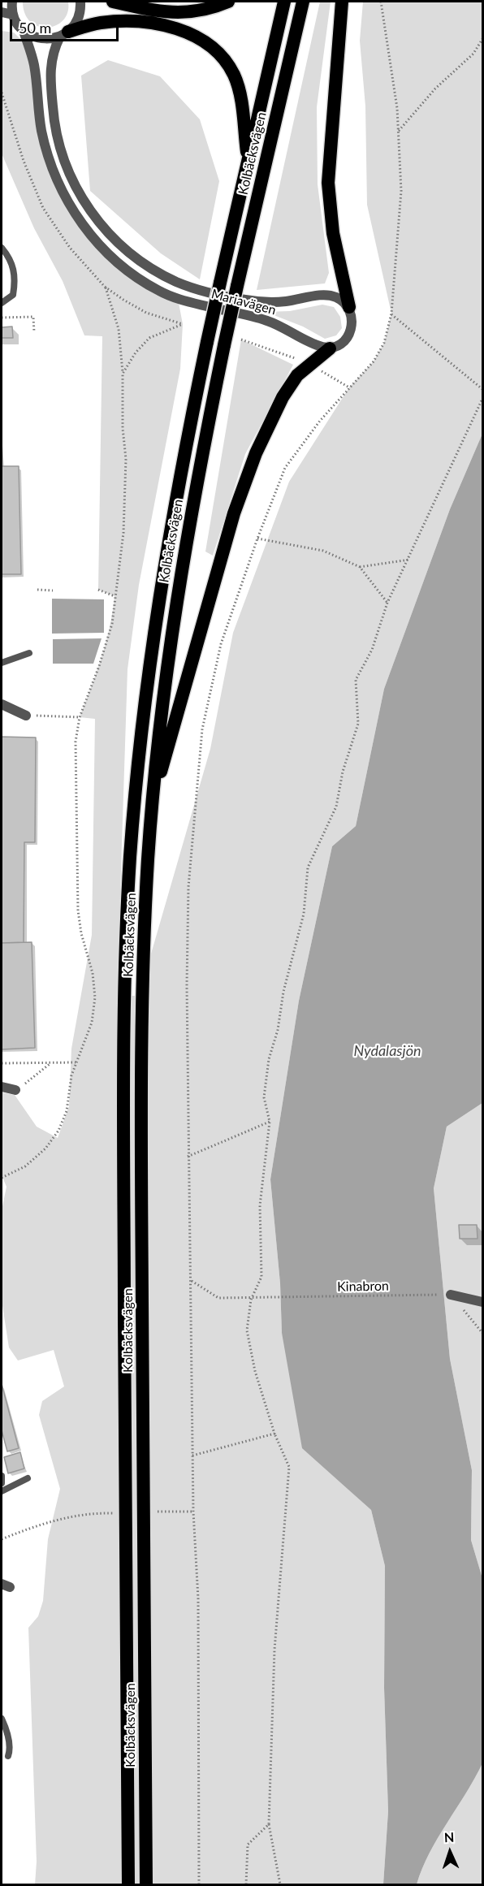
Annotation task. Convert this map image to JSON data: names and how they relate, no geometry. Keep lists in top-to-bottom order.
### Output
{
  "streets": {
    "highway": ["Kolbäcksvägen"],
    "street": ["Mariavägen"],
    "path": ["Kinabron"]
  },
  "water": ["Nydalasjön"],
  "scale_bar": "50 m",
  "north": "top"
}
